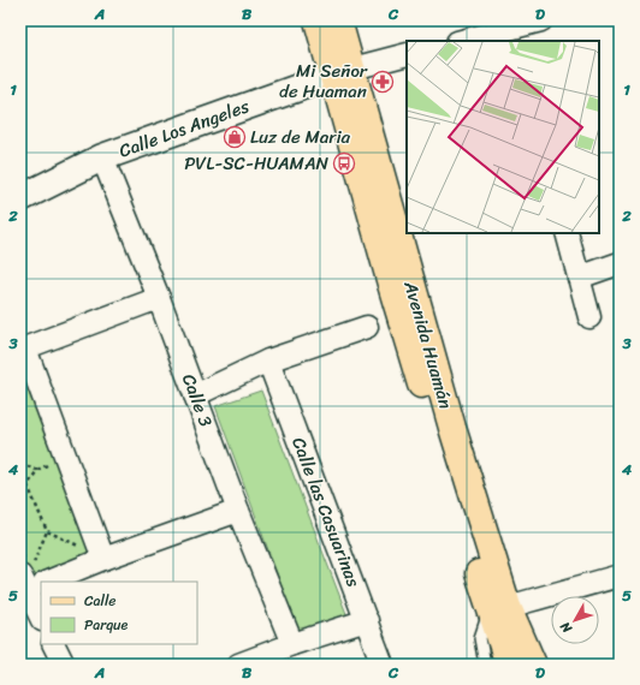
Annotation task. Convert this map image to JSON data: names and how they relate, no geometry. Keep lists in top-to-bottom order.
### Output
{
  "streets": {
    "main road": ["Avenida Huamán"],
    "street": ["Calle Los Angeles", "Calle 3", "Calle las Casuarinas"]
  },
  "crossings": [
    ["Calle Los Angeles", "Avenida Huamán"],
    ["Calle Los Angeles", "Calle 3"]
  ],
  "places": {
    "pharmacy": ["Mi Señor de Huaman"],
    "shop": ["Luz de Maria"],
    "bus stop": ["PVL-SC-HUAMAN"]
  },
  "legend": ["Calle", "Parque"],
  "north": "bottom left",
  "grid": {
    "columns": [
      "A",
      "B",
      "C",
      "D"
    ],
    "rows": [
      "1",
      "2",
      "3",
      "4",
      "5"
    ]
  }
}
